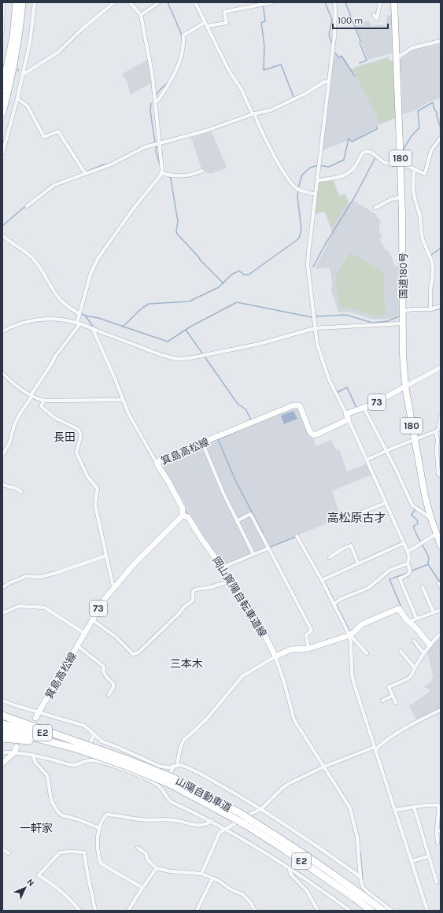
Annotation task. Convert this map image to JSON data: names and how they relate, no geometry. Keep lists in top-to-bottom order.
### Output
{
  "streets": {
    "highway": [
      "180",
      "国道180号",
      "E2",
      "山陽自動車道"
    ],
    "main road": ["73", "箕島高松線", "岡山賀陽自転車道線"]
  },
  "crossings": [
    ["国道180号", "73"],
    ["箕島高松線", "岡山賀陽自転車道線"]
  ],
  "districts": [
    "長田",
    "高松原古才",
    "三本木",
    "一軒家"
  ],
  "scale_bar": "100 m",
  "north": "top right"
}
